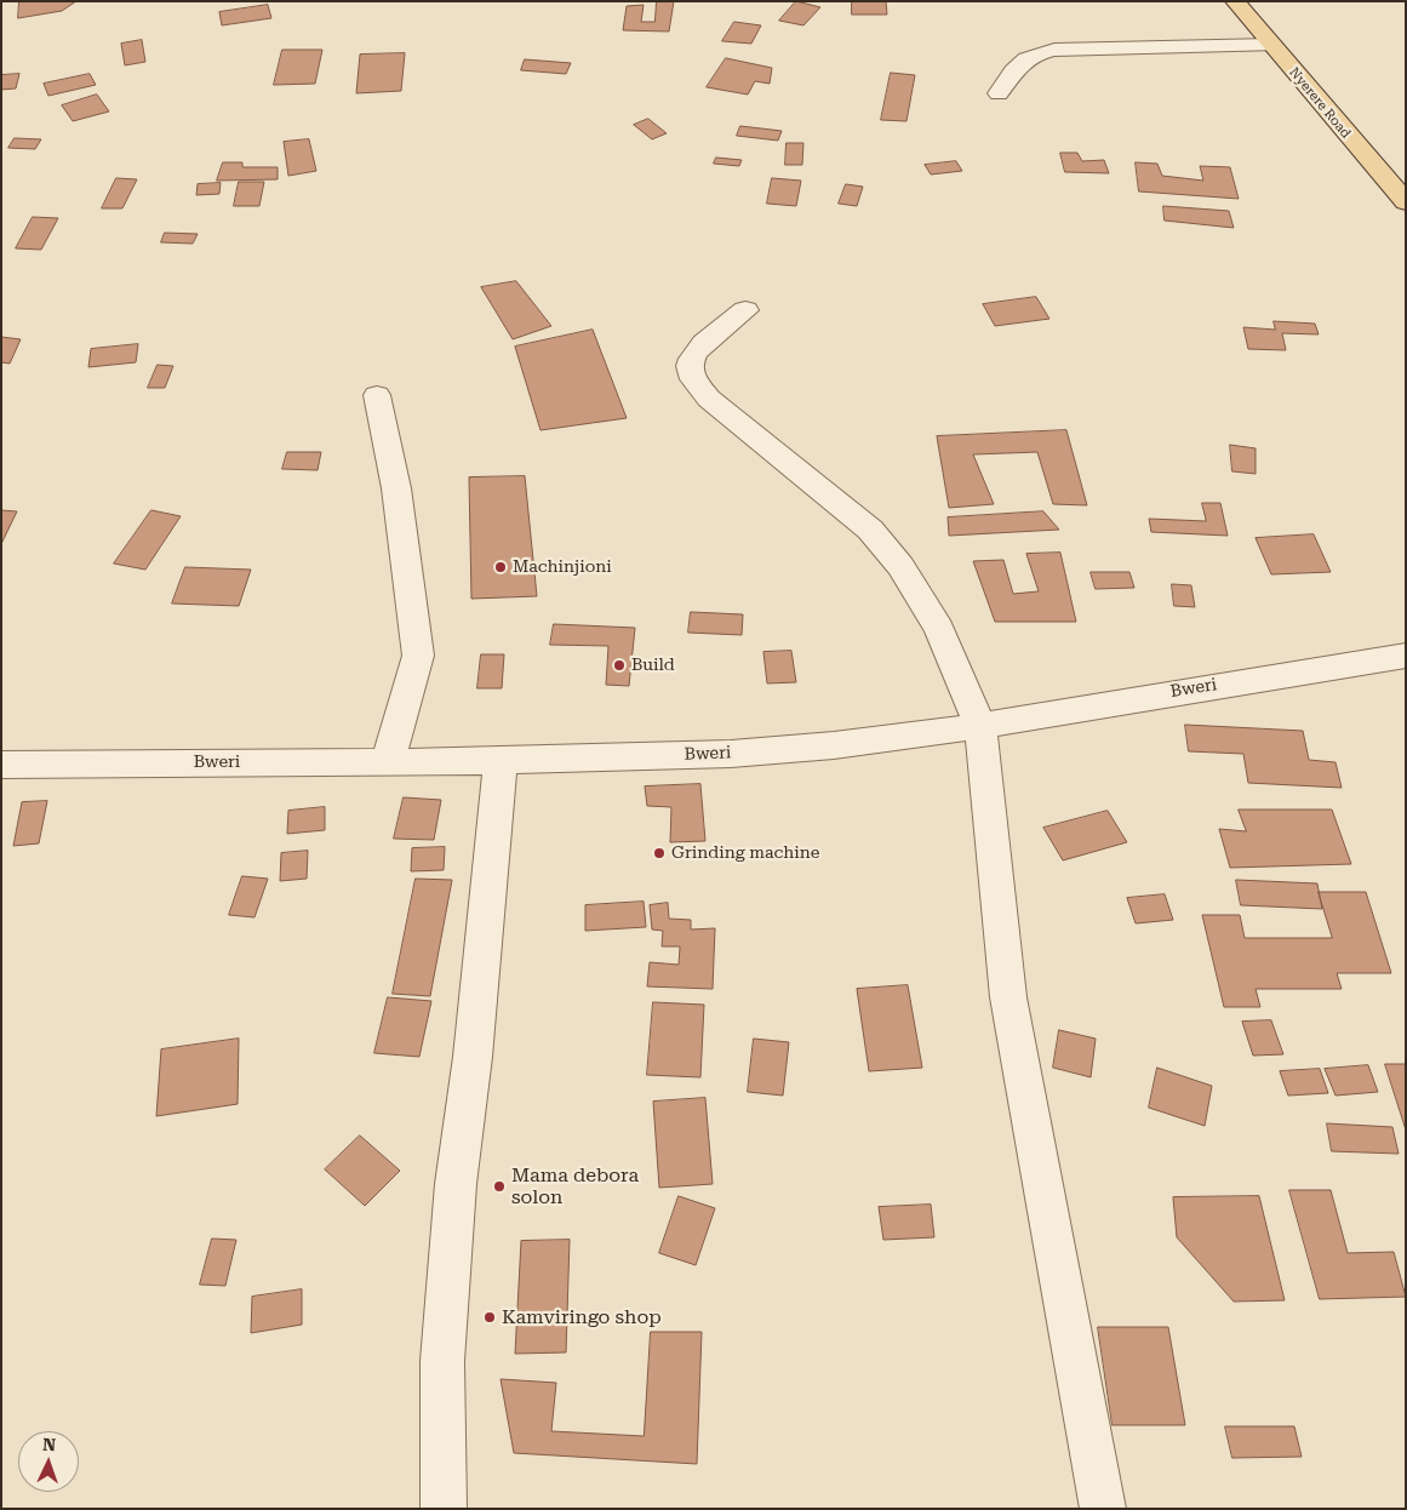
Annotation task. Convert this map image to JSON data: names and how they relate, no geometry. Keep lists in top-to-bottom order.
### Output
{
  "streets": {
    "main road": ["Nyerere Road"],
    "street": ["Bweri"]
  },
  "places": [
    "Machinjioni",
    "Build",
    "Grinding machine",
    "Mama debora solon",
    "Kamviringo shop"
  ],
  "north": "top"
}
